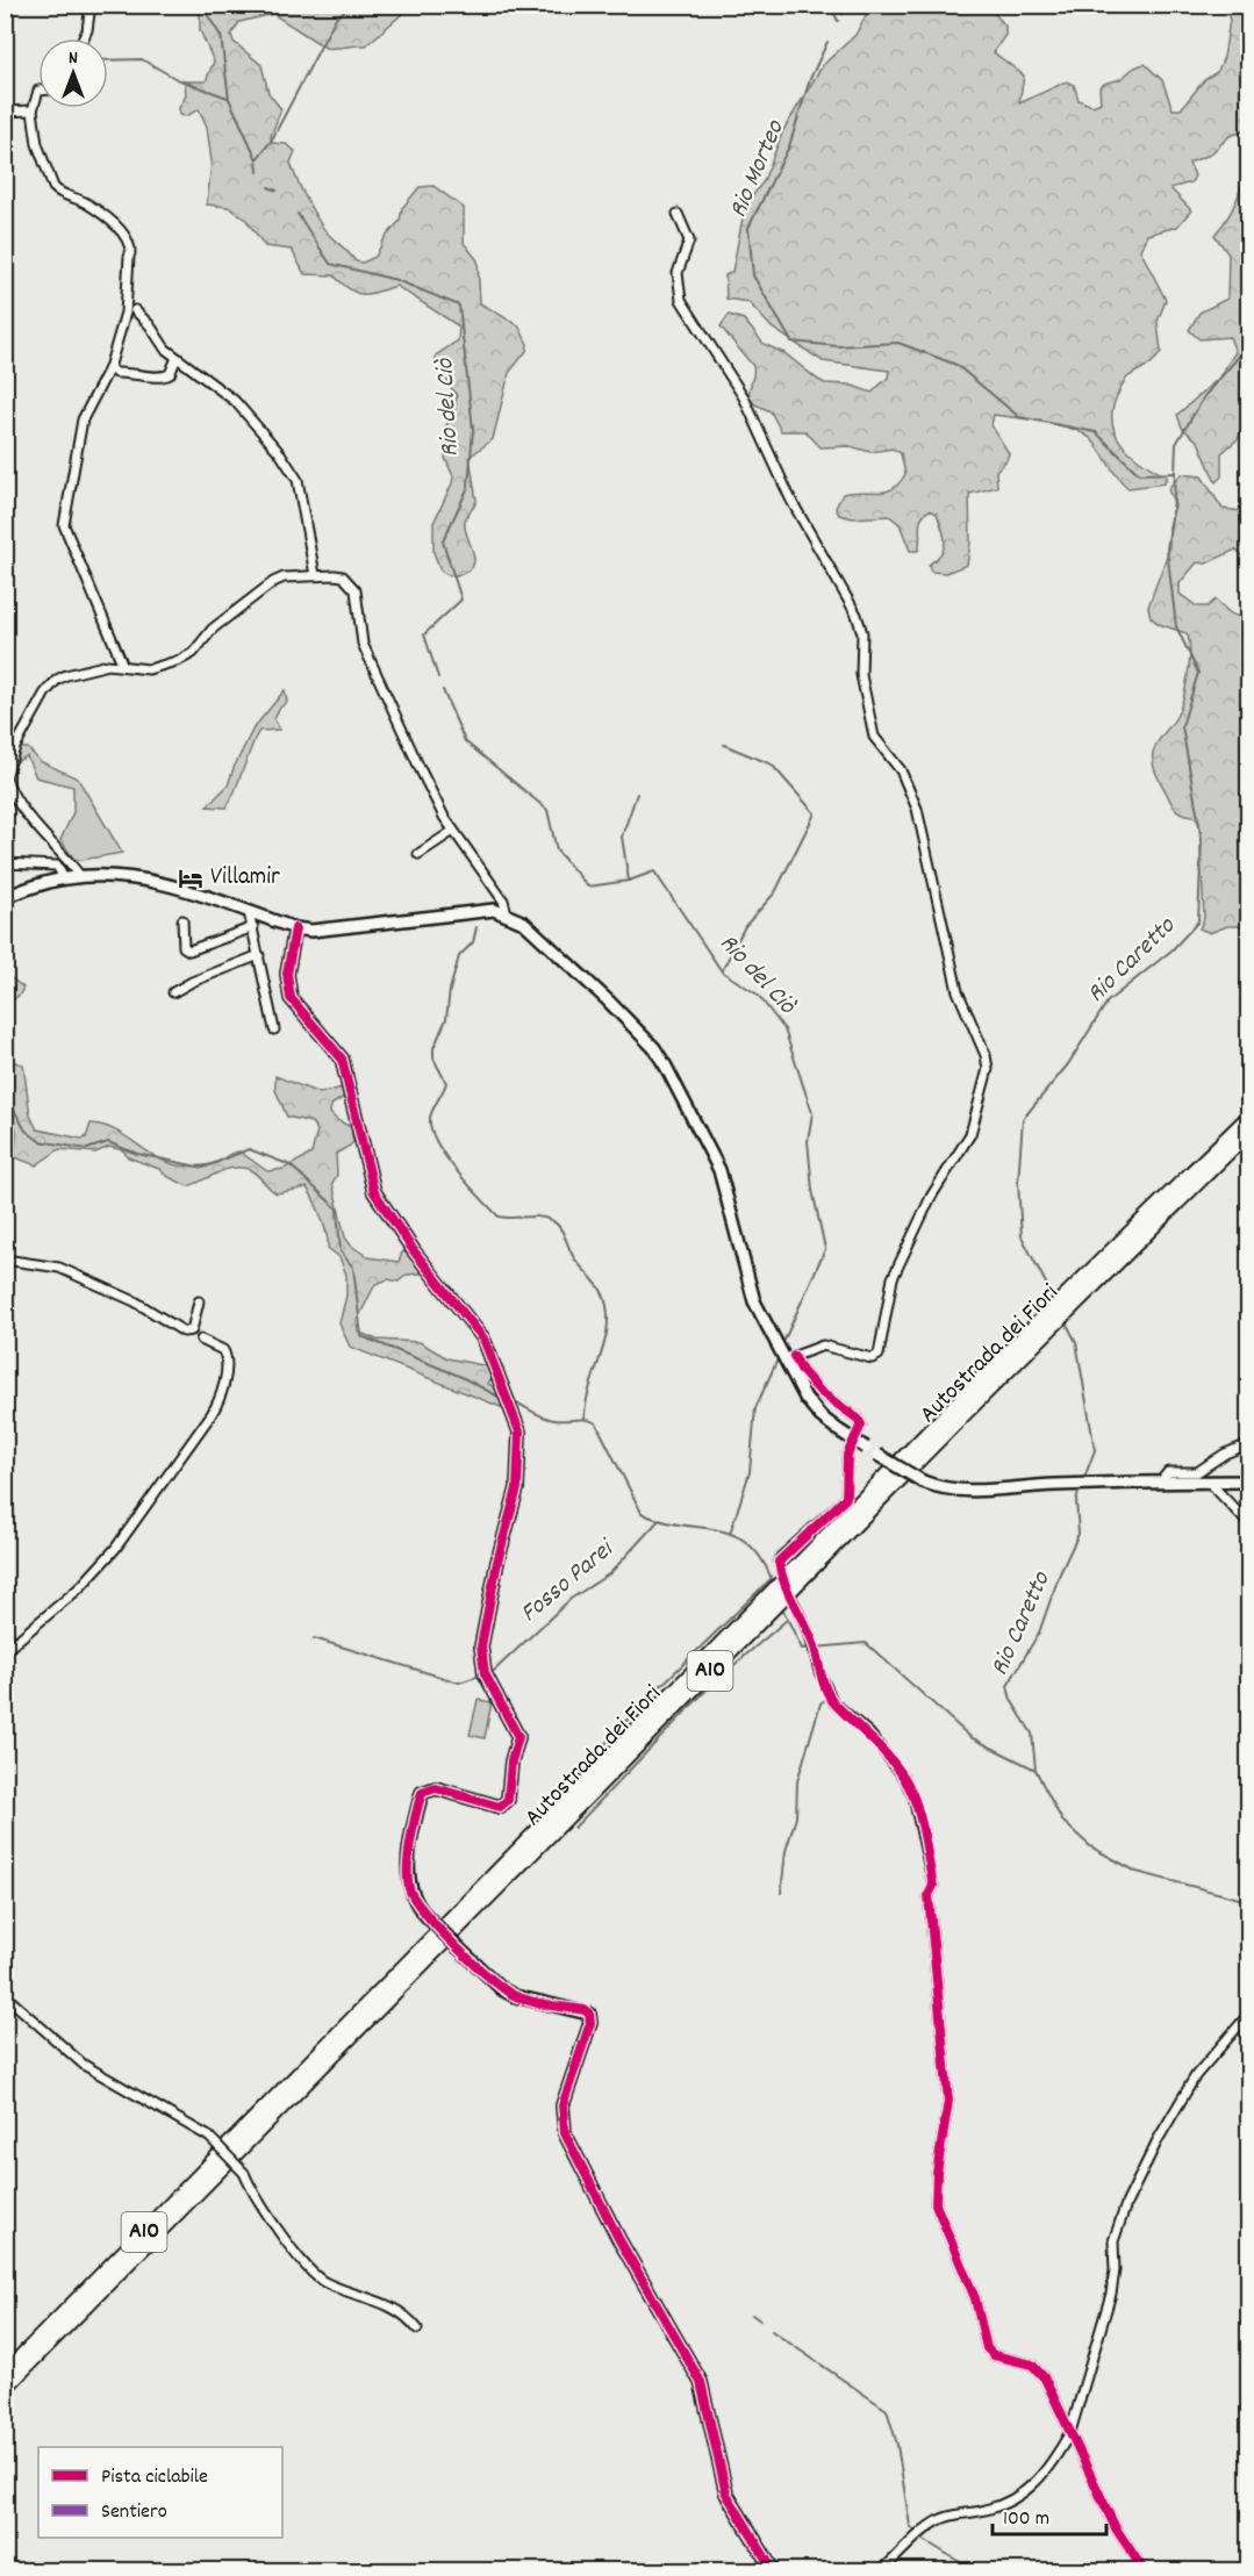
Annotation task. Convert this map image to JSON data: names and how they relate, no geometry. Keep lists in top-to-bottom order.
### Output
{
  "streets": {
    "highway": ["Autostrada dei Fiori", "A10"]
  },
  "water": [
    "Rio Morteo",
    "Rio del Ciò",
    "Rio Caretto",
    "Fosso Parei"
  ],
  "places": {
    "hotel": ["Villamir"]
  },
  "legend": ["Pista ciclabile", "Sentiero"],
  "scale_bar": "100 m",
  "north": "top"
}
